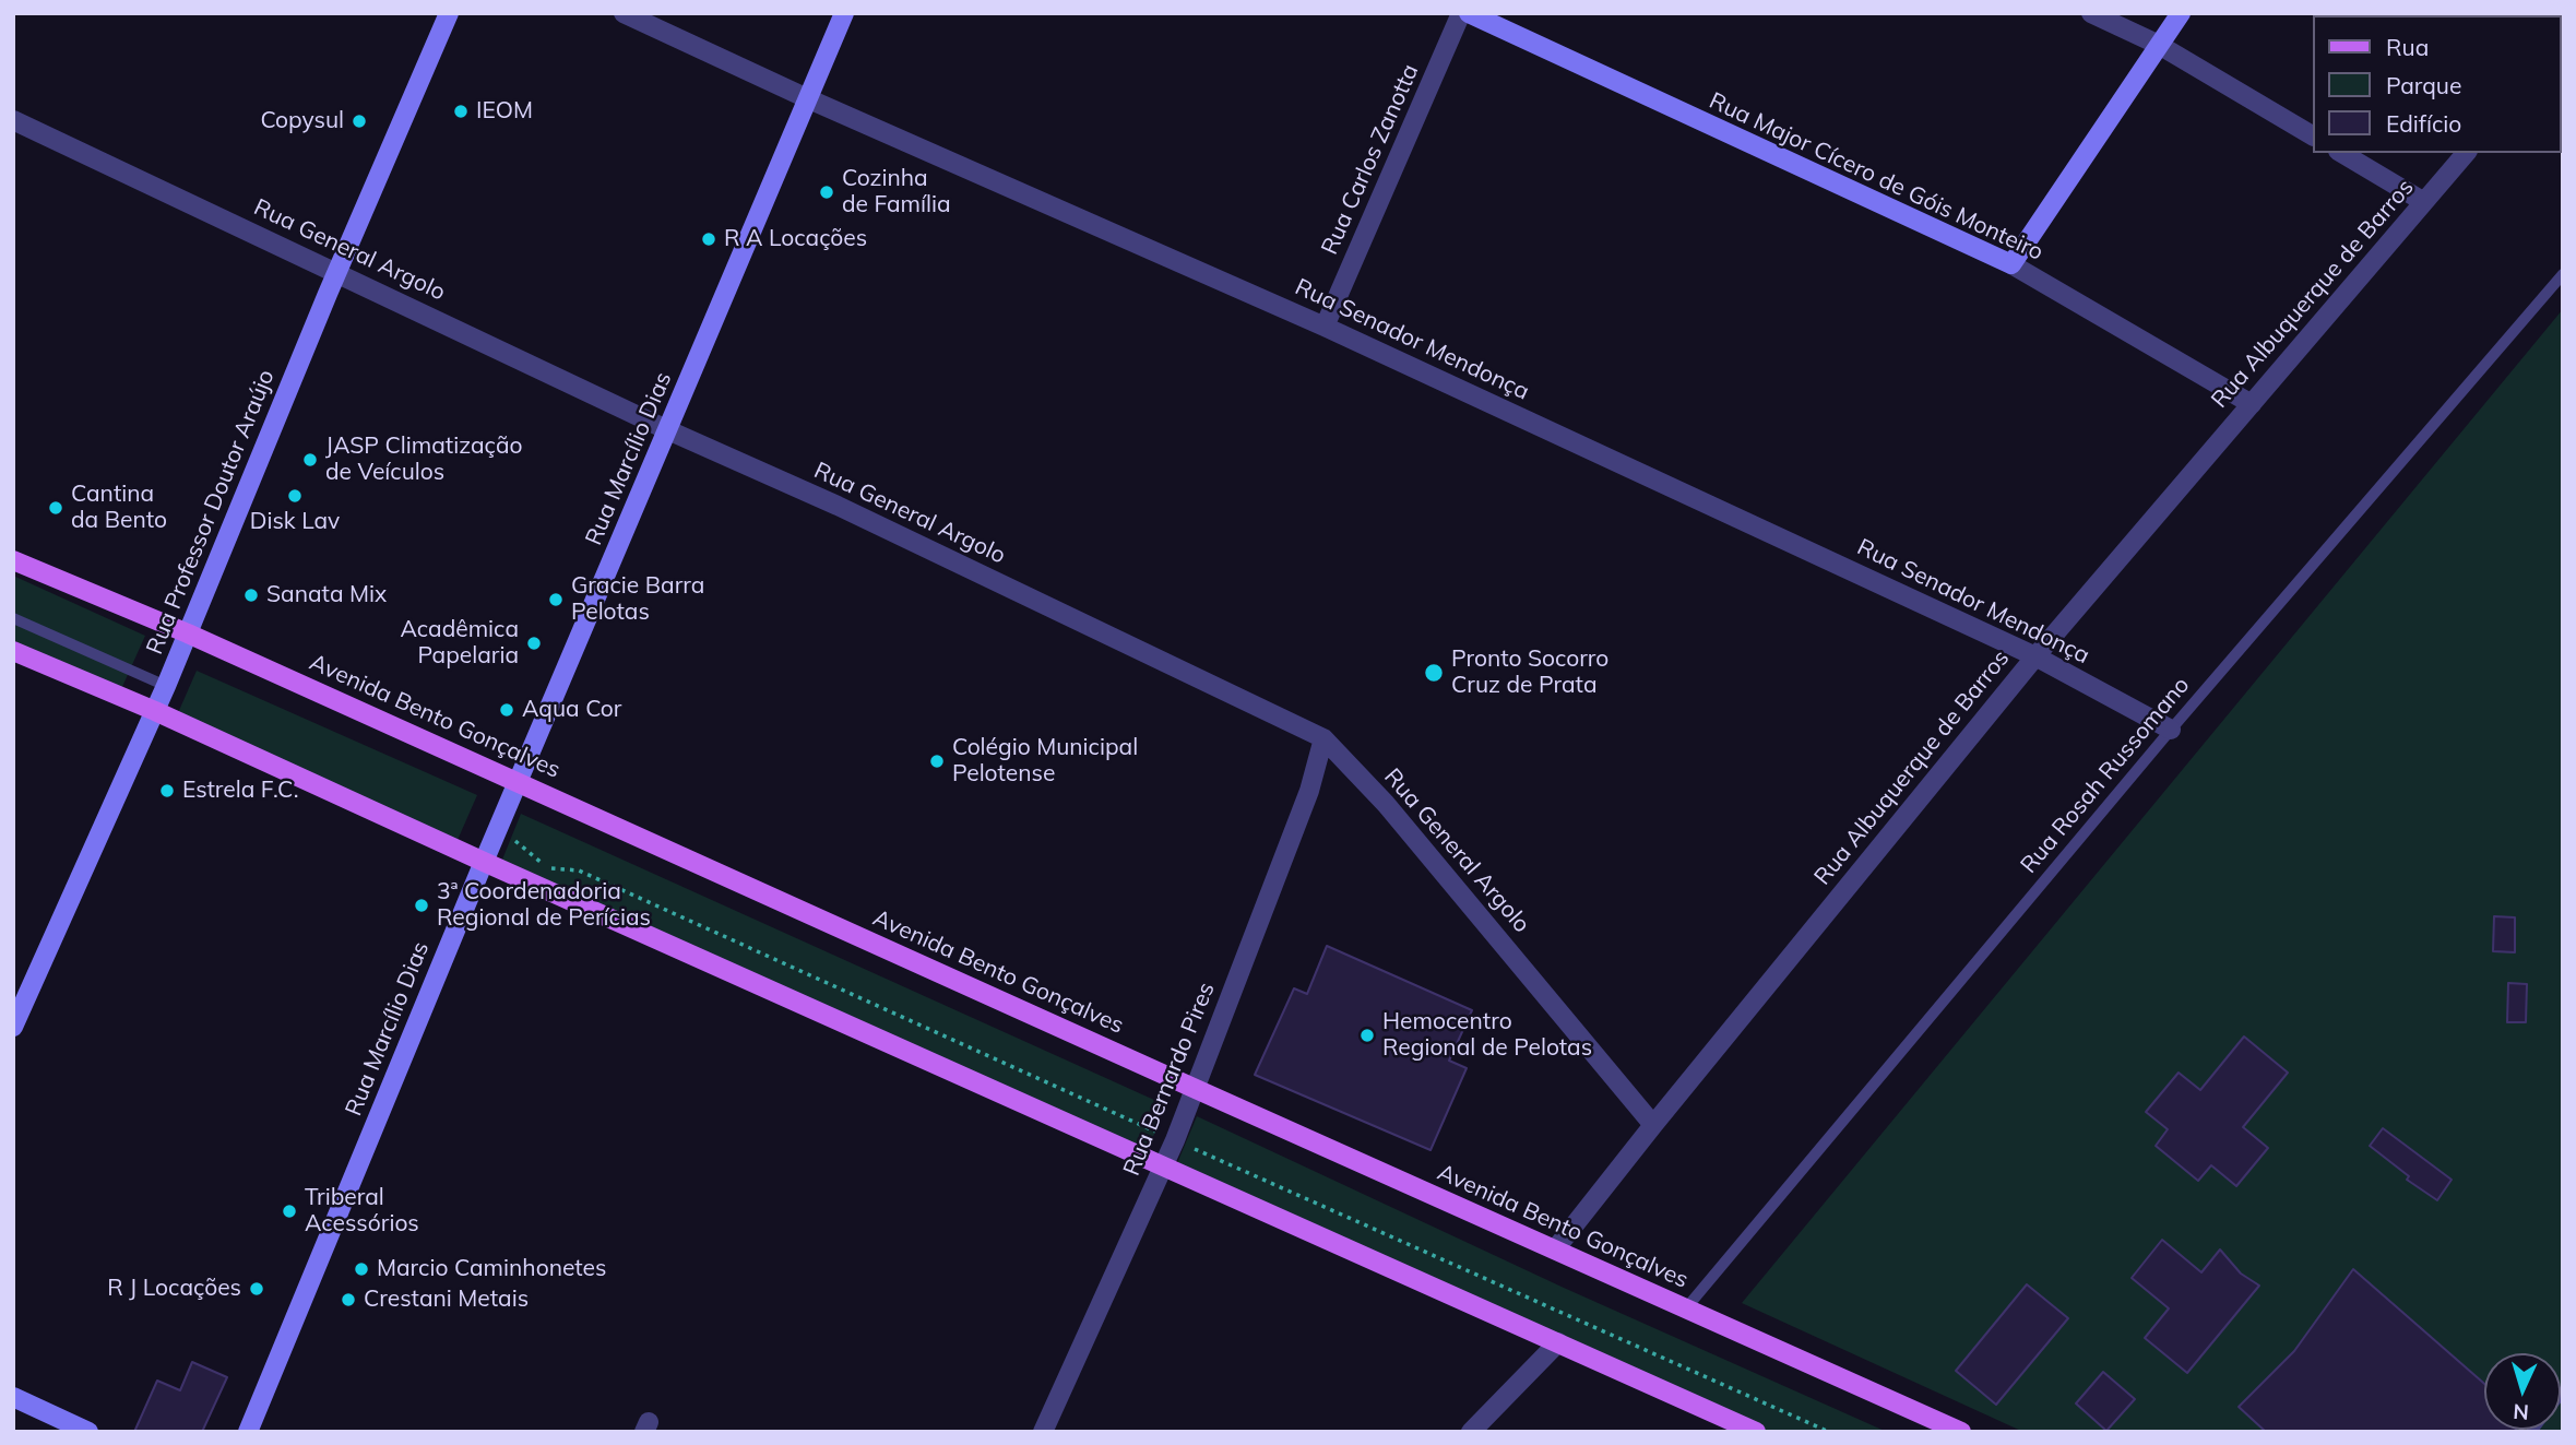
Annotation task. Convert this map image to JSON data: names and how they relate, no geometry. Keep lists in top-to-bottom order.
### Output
{
  "streets": {
    "main road": [
      "Rua Major Cícero de Góis Monteiro",
      "Rua Marcílio Dias",
      "Rua Professor Doutor Araújo",
      "Avenida Bento Gonçalves"
    ],
    "street": [
      "Rua Carlos Zanotta",
      "Rua General Argolo",
      "Rua Albuquerque de Barros",
      "Rua Senador Mendonça",
      "Rua Bernardo Pires"
    ],
    "lane": ["Rua Rosah Russomano"]
  },
  "crossings": [
    ["Rua Carlos Zanotta", "Rua Senador Mendonça"],
    ["Rua Major Cícero de Góis Monteiro", "Rua Albuquerque de Barros"],
    ["Rua General Argolo", "Rua Albuquerque de Barros"],
    ["Rua General Argolo", "Rua Marcílio Dias"],
    ["Rua General Argolo", "Rua Professor Doutor Araújo"],
    ["Rua General Argolo", "Rua Bernardo Pires"],
    ["Rua Albuquerque de Barros", "Rua Senador Mendonça"],
    ["Rua Albuquerque de Barros", "Avenida Bento Gonçalves"],
    ["Rua Senador Mendonça", "Rua Marcílio Dias"],
    ["Rua Senador Mendonça", "Rua Rosah Russomano"],
    ["Rua Marcílio Dias", "Avenida Bento Gonçalves"],
    ["Rua Professor Doutor Araújo", "Avenida Bento Gonçalves"],
    ["Avenida Bento Gonçalves", "Rua Rosah Russomano"],
    ["Avenida Bento Gonçalves", "Rua Bernardo Pires"]
  ],
  "places": [
    "IEOM",
    "Copysul",
    "Cozinha de Família",
    "R A Locações",
    "JASP Climatização de Veículos",
    "Disk Lav",
    "Cantina da Bento",
    "Sanata Mix",
    "Gracie Barra Pelotas",
    "Acadêmica Papelaria",
    "Pronto Socorro Cruz de Prata",
    "Aqua Cor",
    "Colégio Municipal Pelotense",
    "Estrela F.C.",
    "3ª Coordenadoria Regional de Perícias",
    "Hemocentro Regional de Pelotas",
    "Triberal Acessórios",
    "Marcio Caminhonetes",
    "R J Locações",
    "Crestani Metais"
  ],
  "legend": ["Rua", "Parque", "Edifício"],
  "north": "bottom"
}
